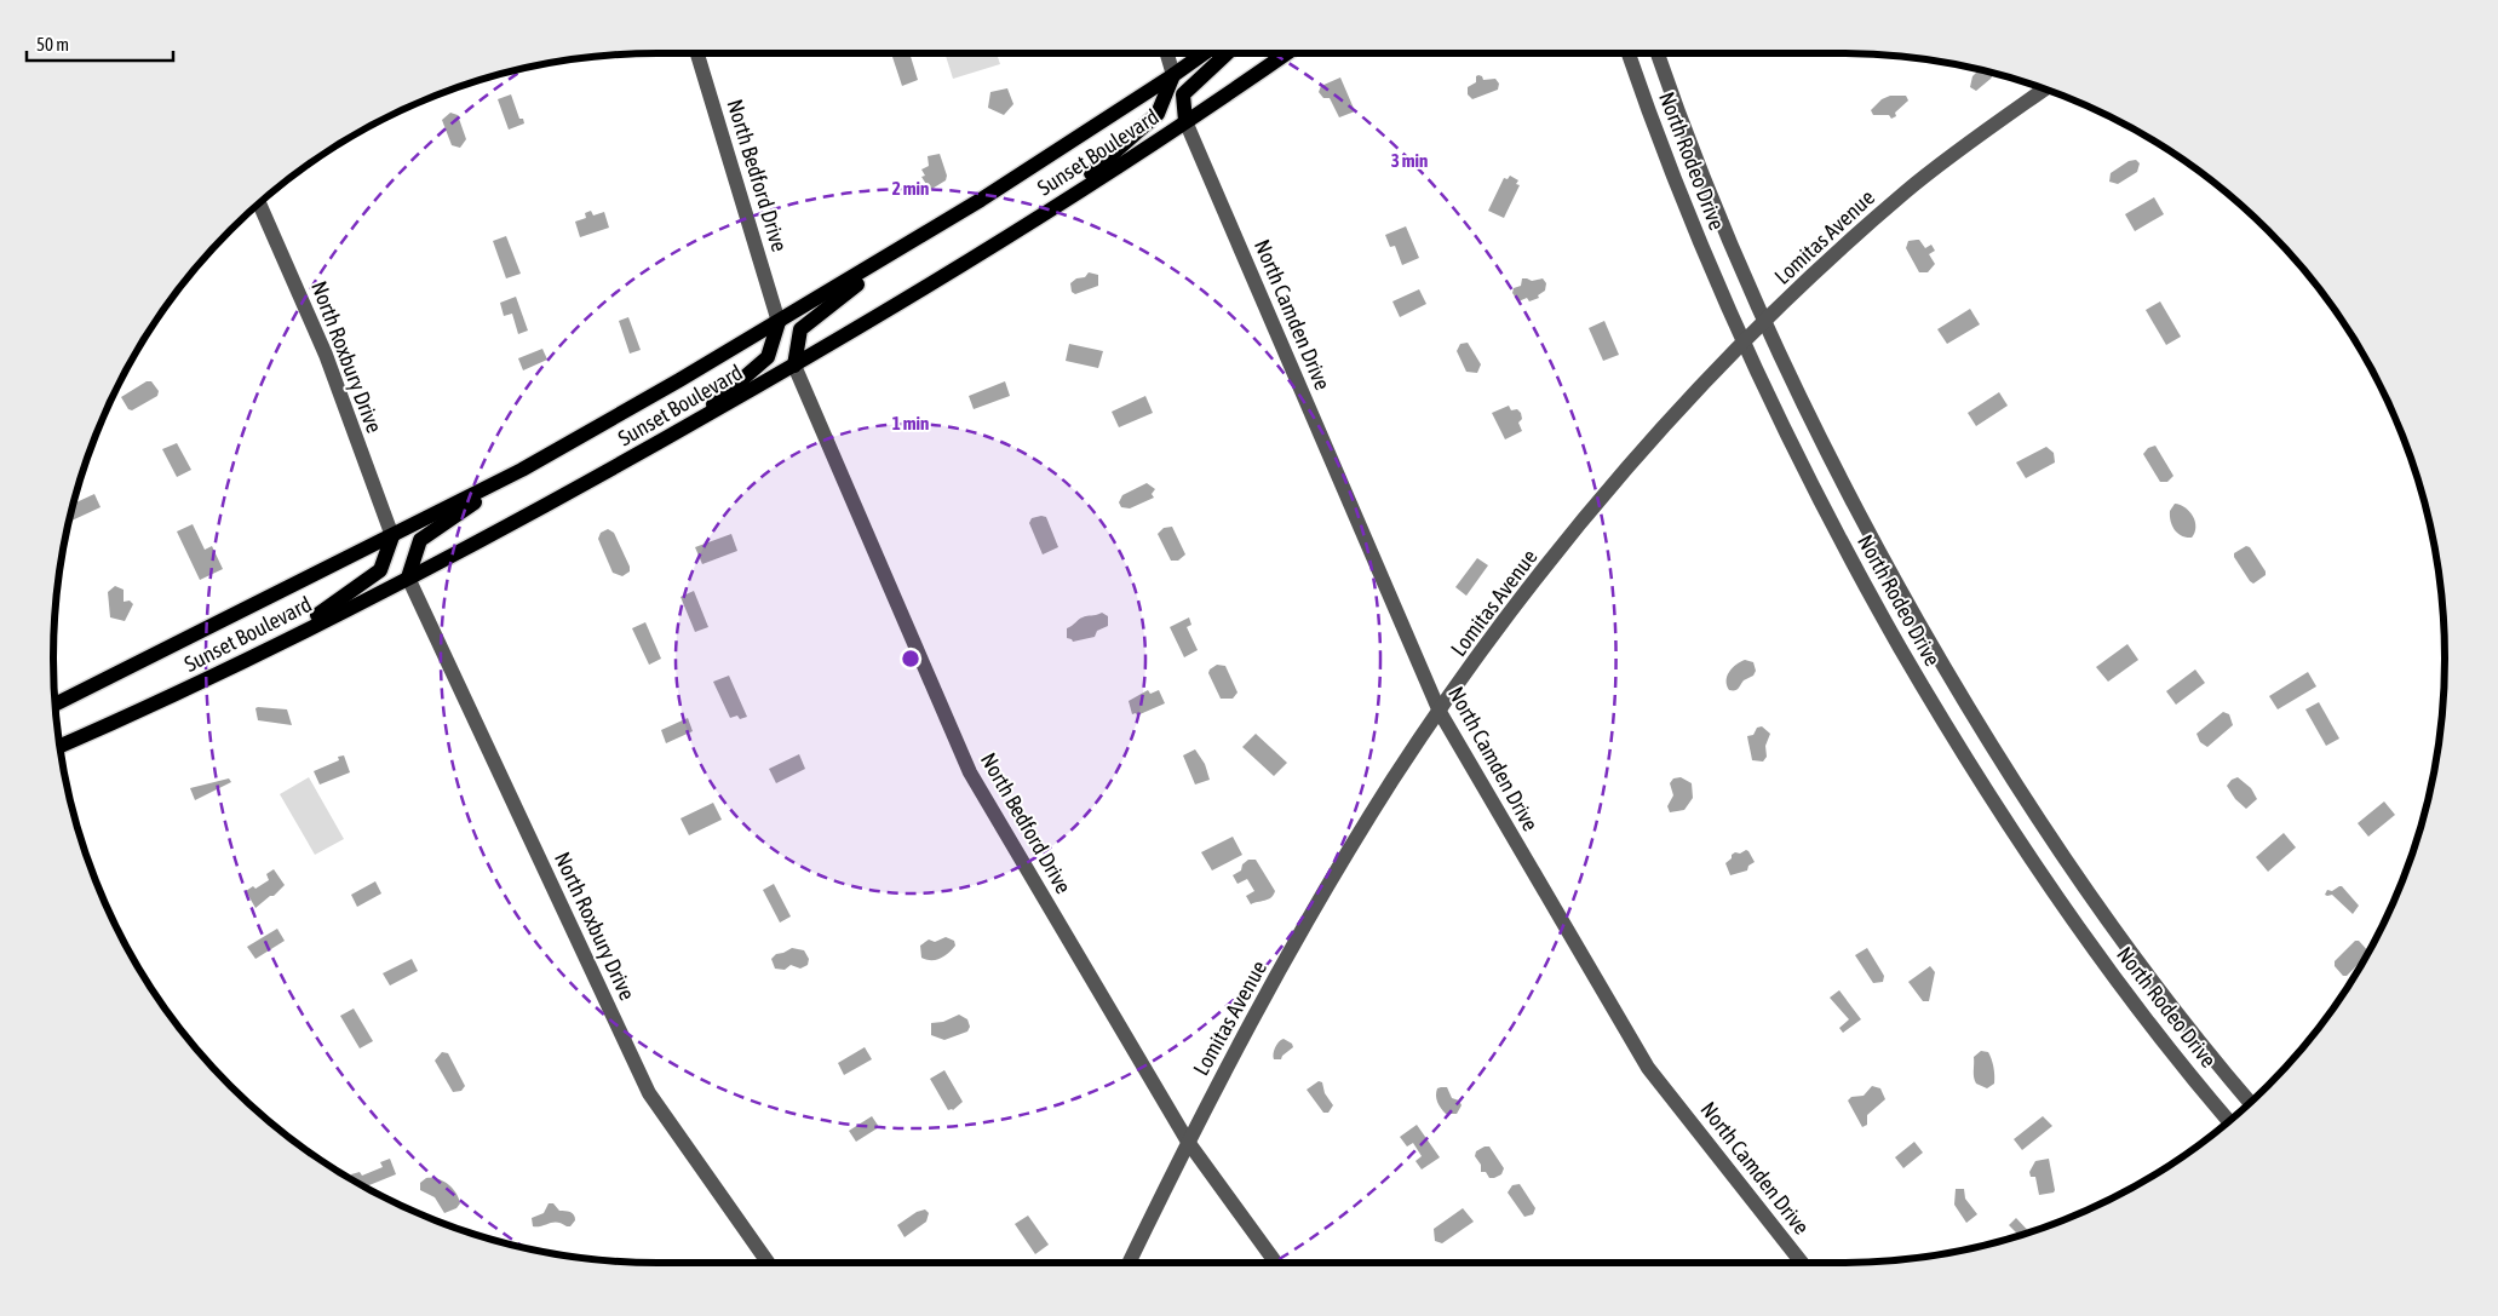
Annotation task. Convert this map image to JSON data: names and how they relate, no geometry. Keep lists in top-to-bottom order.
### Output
{
  "streets": {
    "main road": ["Sunset Boulevard"],
    "street": [
      "North Rodeo Drive",
      "North Bedford Drive",
      "Lomitas Avenue",
      "North Camden Drive",
      "North Roxbury Drive"
    ]
  },
  "crossings": [
    ["Sunset Boulevard", "North Bedford Drive"],
    ["Sunset Boulevard", "North Camden Drive"],
    ["Sunset Boulevard", "North Roxbury Drive"],
    ["North Rodeo Drive", "Lomitas Avenue"],
    ["North Bedford Drive", "Lomitas Avenue"],
    ["Lomitas Avenue", "North Camden Drive"]
  ],
  "scale_bar": "50 m",
  "rings": ["3 min", "2 min", "1 min"]
}
